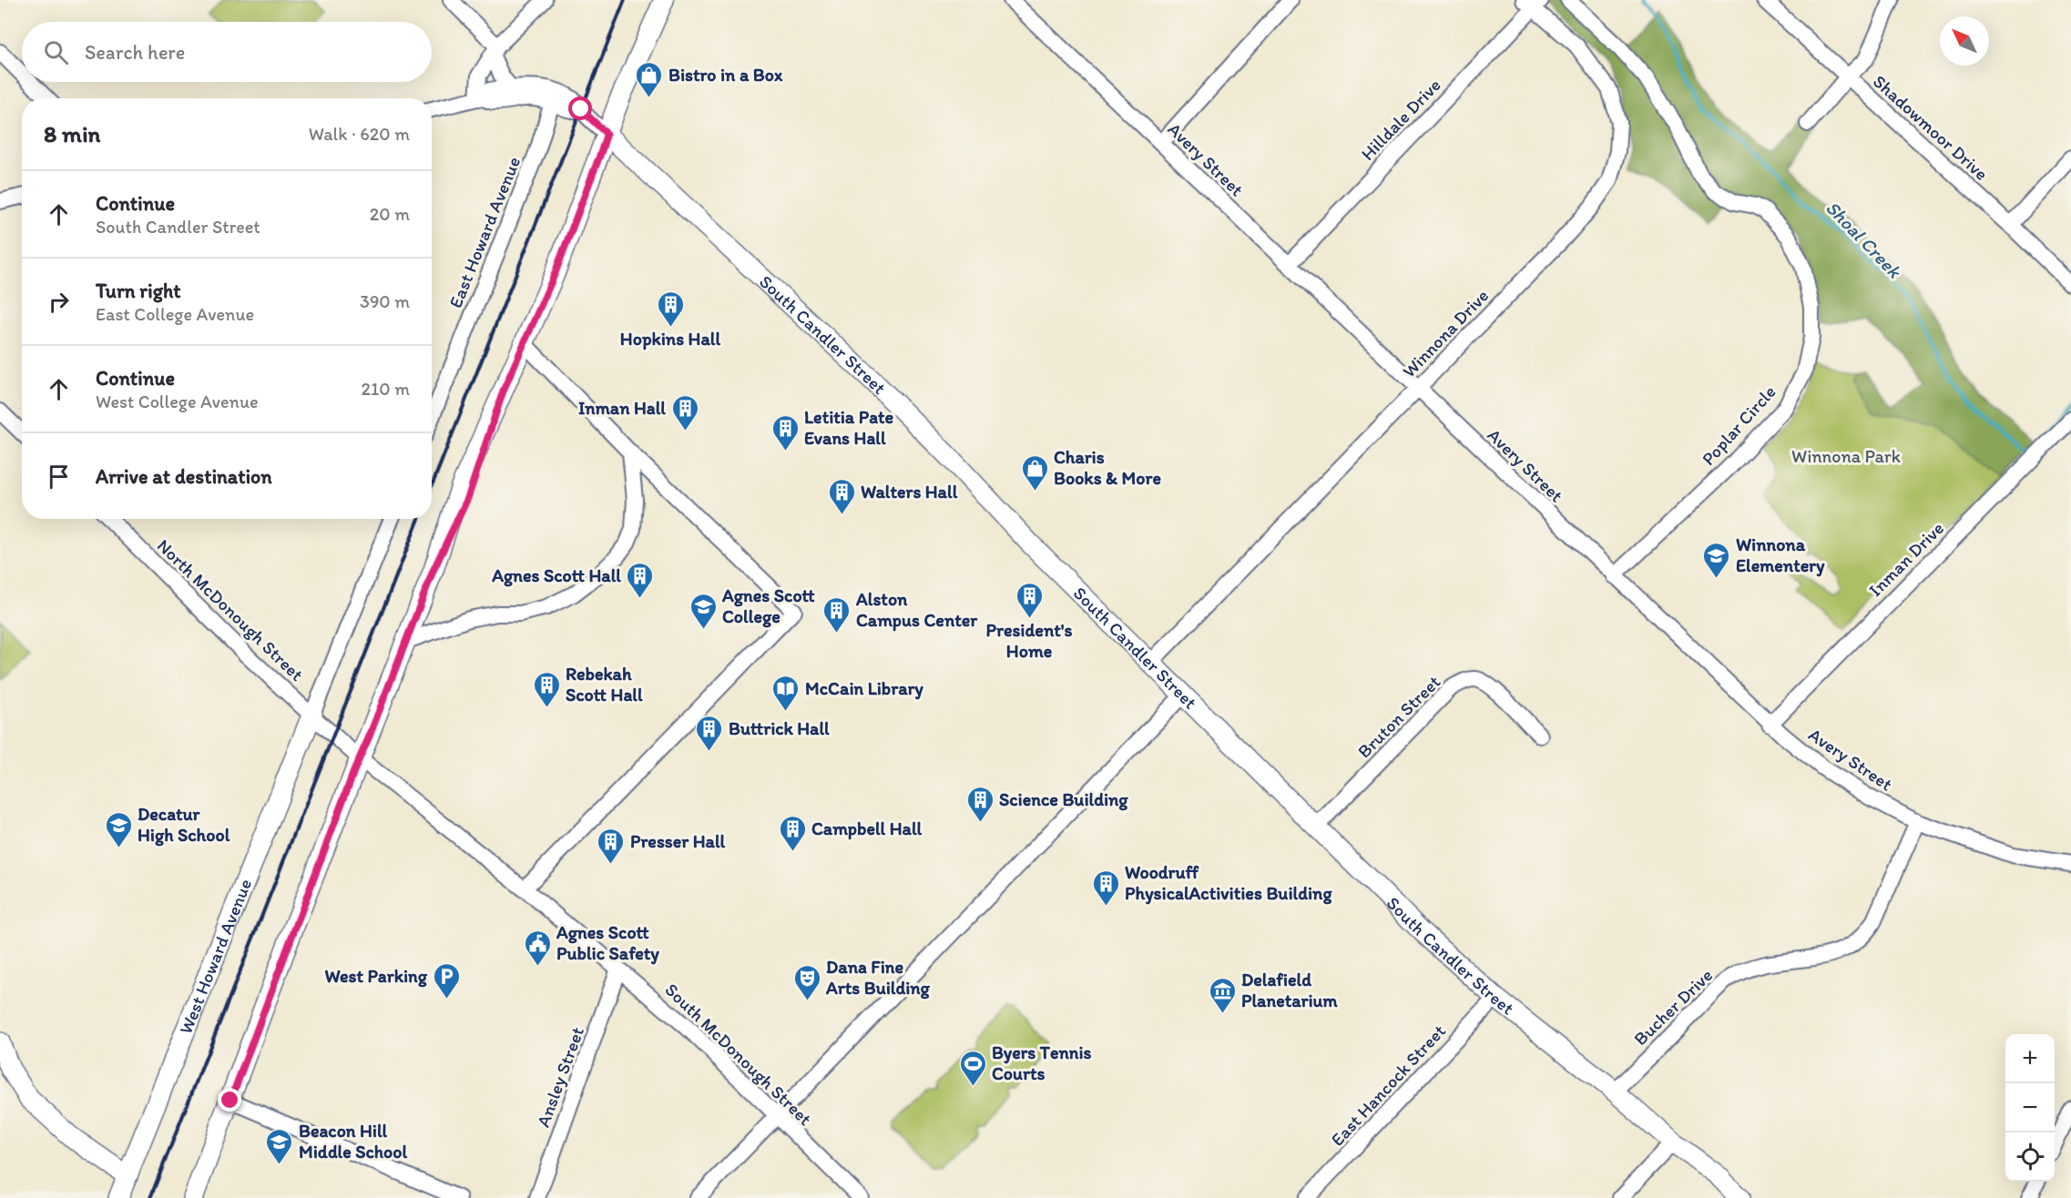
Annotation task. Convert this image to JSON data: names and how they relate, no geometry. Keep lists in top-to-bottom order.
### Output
{
  "streets": {
    "main road": ["South Candler Street", "West Howard Avenue"],
    "street": [
      "Hilldale Drive",
      "Shadowmoor Drive",
      "Avery Street",
      "East Howard Avenue",
      "Winnona Drive",
      "Poplar Circle",
      "Inman Drive",
      "North McDonough Street",
      "Bruton Street",
      "Bucher Drive",
      "South McDonough Street",
      "Ansley Street",
      "East Hancock Street"
    ]
  },
  "crossings": [
    ["Hilldale Drive", "Avery Street"],
    ["Hilldale Drive", "Winnona Drive"],
    ["Avery Street", "Winnona Drive"],
    ["Avery Street", "Poplar Circle"],
    ["Avery Street", "Inman Drive"],
    ["Avery Street", "Bucher Drive"],
    ["Winnona Drive", "South Candler Street"],
    ["South Candler Street", "Bruton Street"],
    ["South Candler Street", "Bucher Drive"],
    ["South Candler Street", "East Hancock Street"],
    ["North McDonough Street", "West Howard Avenue"],
    ["North McDonough Street", "South McDonough Street"],
    ["South McDonough Street", "Ansley Street"]
  ],
  "water": ["Shoal Creek"],
  "parks": ["Winnona Park"],
  "places": {
    "shop": ["Bistro in a Box", "Charis Books & More"],
    "building": [
      "Hopkins Hall",
      "Inman Hall",
      "Letitia Pate Evans Hall",
      "Walters Hall",
      "Agnes Scott Hall",
      "President's Home",
      "Alston Campus Center",
      "Rebekah Scott Hall",
      "Buttrick Hall",
      "Science Building",
      "Campbell Hall",
      "Presser Hall",
      "Woodruff PhysicalActivities Building"
    ],
    "school or university": [
      "Winnona Elementery",
      "Agnes Scott College",
      "Decatur High School",
      "Beacon Hill Middle School"
    ],
    "library": ["McCain Library"],
    "public building": ["Agnes Scott Public Safety"],
    "parking": ["West Parking"],
    "theatre": ["Dana Fine Arts Building"],
    "museum": ["Delafield Planetarium"],
    "sports": ["Byers Tennis Courts"]
  },
  "north": "top left",
  "page": {
    "search": "Search here",
    "heading": ["8 min", "Walk · 620 m"],
    "list": [
      ["Continue", "South Candler Street", "20 m"],
      ["Turn right", "East College Avenue", "390 m"],
      ["Continue", "West College Avenue", "210 m"],
      "Arrive at destination"
    ],
    "map_buttons": ["+", "−"]
  }
}
